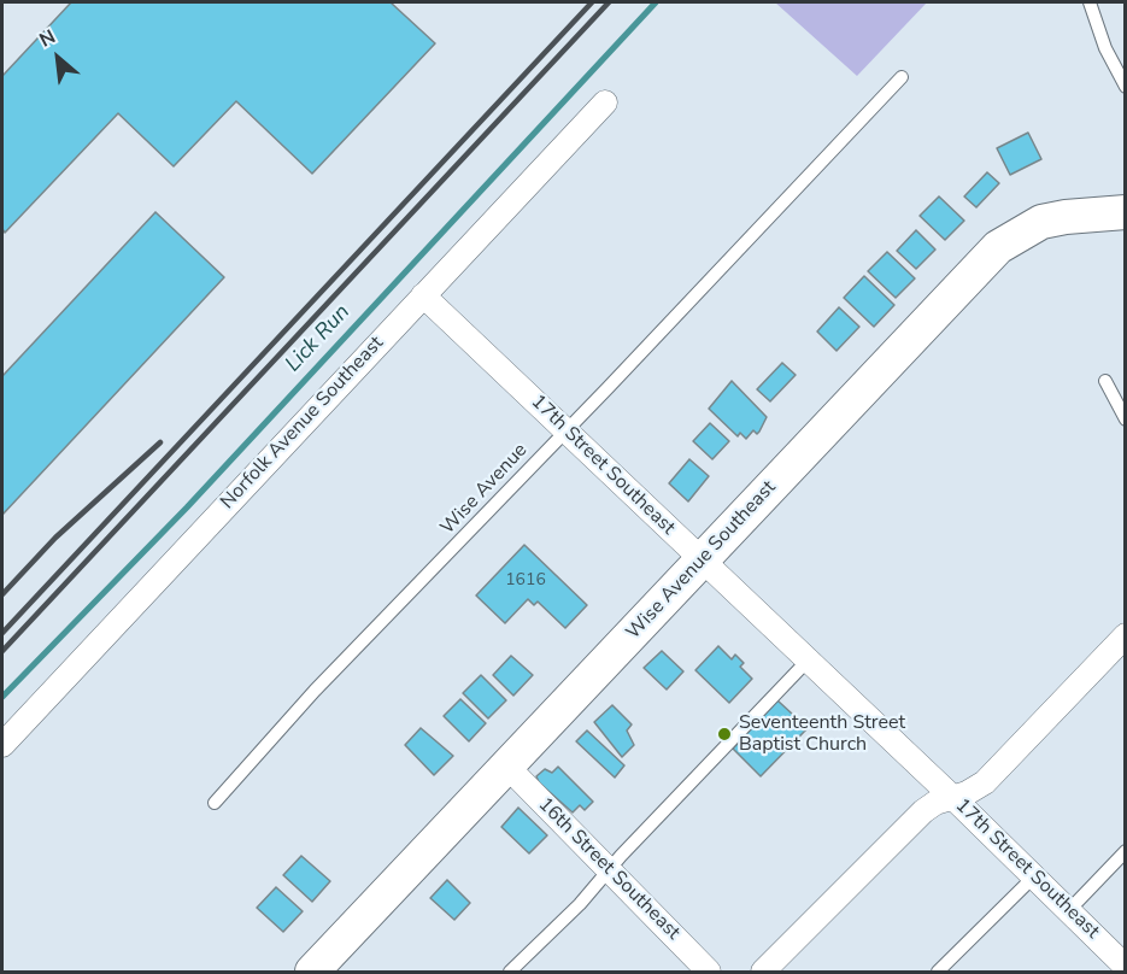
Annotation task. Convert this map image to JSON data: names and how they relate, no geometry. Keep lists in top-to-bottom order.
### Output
{
  "streets": {
    "street": [
      "Norfolk Avenue Southeast",
      "17th Street Southeast",
      "Wise Avenue Southeast",
      "16th Street Southeast"
    ],
    "lane": ["Wise Avenue"]
  },
  "crossings": [
    ["Norfolk Avenue Southeast", "17th Street Southeast"],
    ["17th Street Southeast", "Wise Avenue"],
    ["17th Street Southeast", "Wise Avenue Southeast"],
    ["Wise Avenue Southeast", "16th Street Southeast"]
  ],
  "water": ["Lick Run"],
  "places": ["Seventeenth Street Baptist Church"],
  "house_numbers": ["1616"],
  "north": "top left"
}
